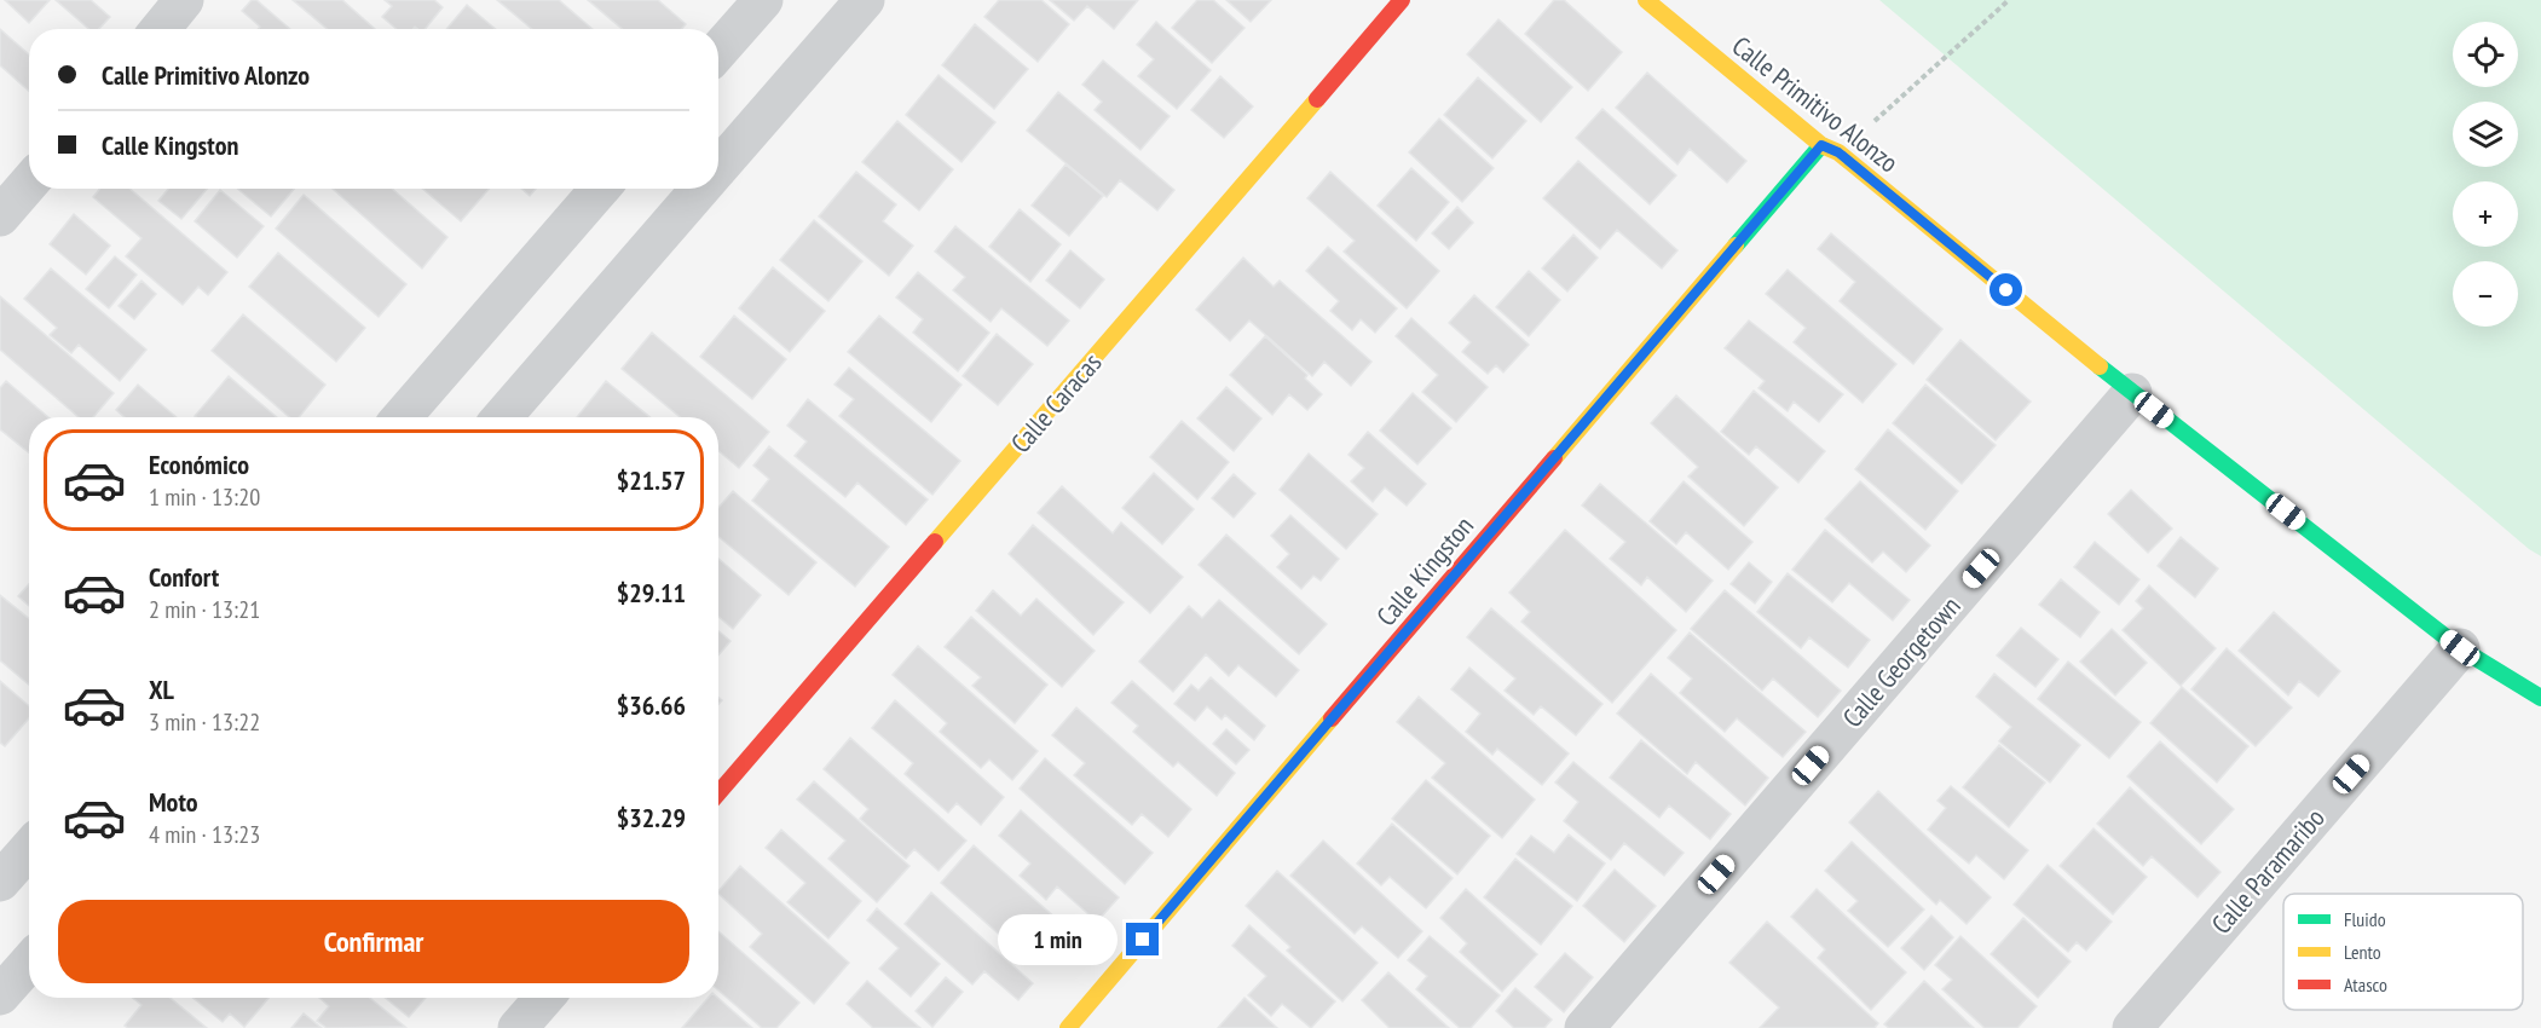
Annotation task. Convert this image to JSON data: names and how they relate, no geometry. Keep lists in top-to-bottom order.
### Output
{
  "streets": {
    "street": [
      "Calle Primitivo Alonzo",
      "Calle Caracas",
      "Calle Kingston",
      "Calle Georgetown",
      "Calle Paramaribo"
    ]
  },
  "crossings": [
    ["Calle Primitivo Alonzo", "Calle Kingston"],
    ["Calle Primitivo Alonzo", "Calle Georgetown"],
    ["Calle Primitivo Alonzo", "Calle Paramaribo"]
  ],
  "legend": ["Fluido", "Lento", "Atasco"],
  "page": {
    "map_buttons": ["+", "−"],
    "banner": ["Calle Primitivo Alonzo", "Calle Kingston"],
    "list": [
      {
        "name": "Económico",
        "note": "1 min · 13:20",
        "value": "$21.57"
      },
      {
        "name": "Confort",
        "note": "2 min · 13:21",
        "value": "$29.11"
      },
      {
        "name": "XL",
        "note": "3 min · 13:22",
        "value": "$36.66"
      },
      {
        "name": "Moto",
        "note": "4 min · 13:23",
        "value": "$32.29"
      }
    ],
    "buttons": "Confirmar",
    "bubble": "1 min"
  }
}
